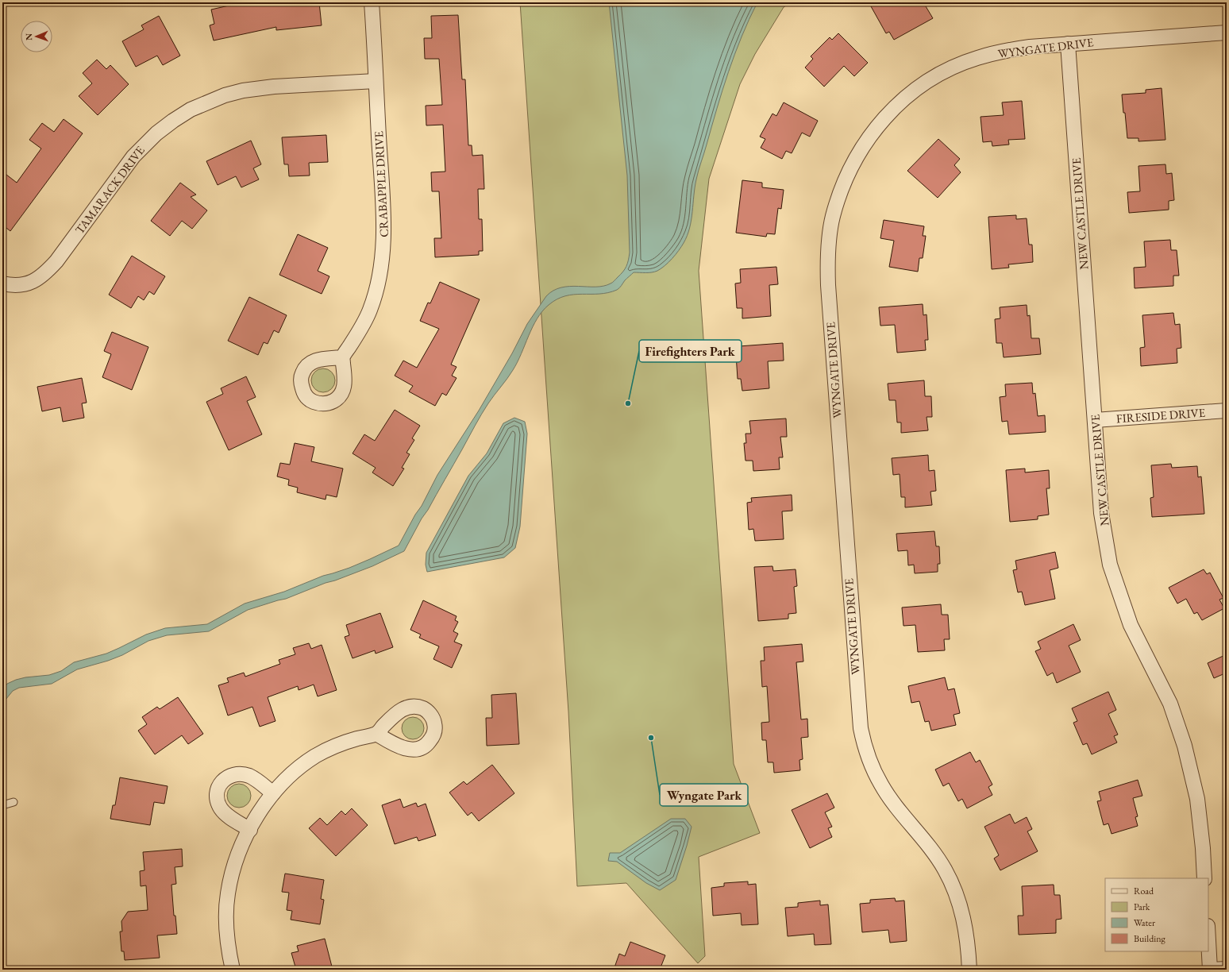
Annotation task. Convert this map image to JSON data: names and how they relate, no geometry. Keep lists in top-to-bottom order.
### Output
{
  "streets": {
    "street": [
      "WYNGATE DRIVE",
      "CRABAPPLE DRIVE",
      "TAMARACK DRIVE",
      "NEW CASTLE DRIVE",
      "FIRESIDE DRIVE"
    ]
  },
  "crossings": [
    ["WYNGATE DRIVE", "NEW CASTLE DRIVE"],
    ["CRABAPPLE DRIVE", "TAMARACK DRIVE"],
    ["NEW CASTLE DRIVE", "FIRESIDE DRIVE"]
  ],
  "places": ["Firefighters Park", "Wyngate Park"],
  "legend": [
    "Road",
    "Park",
    "Water",
    "Building"
  ],
  "north": "left"
}
